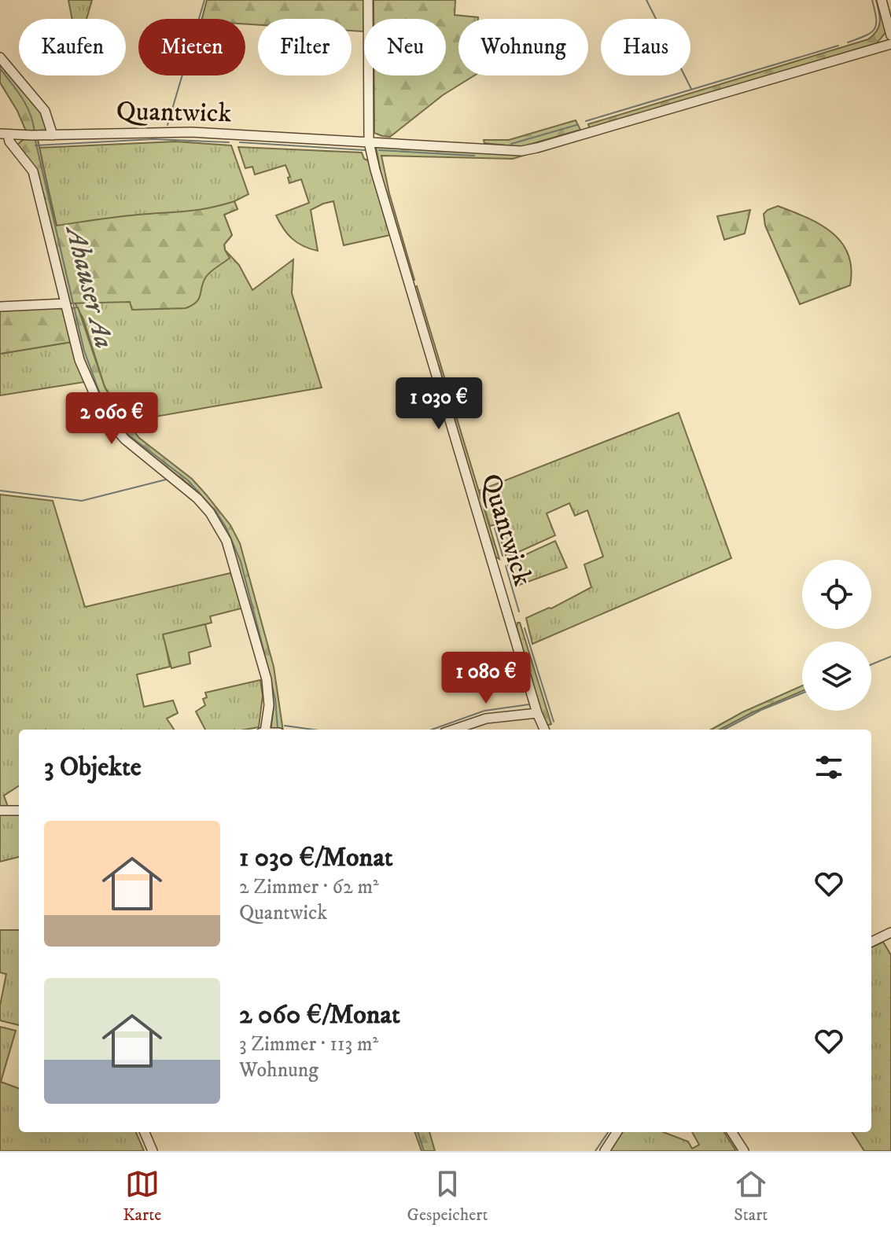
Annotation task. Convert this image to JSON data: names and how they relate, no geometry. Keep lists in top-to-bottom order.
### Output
{
  "streets": {
    "street": ["Quantwick"]
  },
  "water": ["Ahauser Aa"],
  "page": {
    "chip": [
      "Kaufen",
      "Mieten",
      "Filter",
      "Neu",
      "Wohnung",
      "Haus"
    ],
    "price": ["1 030 €", "2 060 €", "1 080 €"],
    "heading": "3 Objekte",
    "list": [
      {
        "name": "1 030 €/Monat",
        "note": "2 Zimmer · 62 m² · Quantwick"
      },
      {
        "name": "2 060 €/Monat",
        "note": "3 Zimmer · 113 m² · Wohnung"
      }
    ],
    "tabs": ["Karte", "Gespeichert", "Start"]
  }
}
